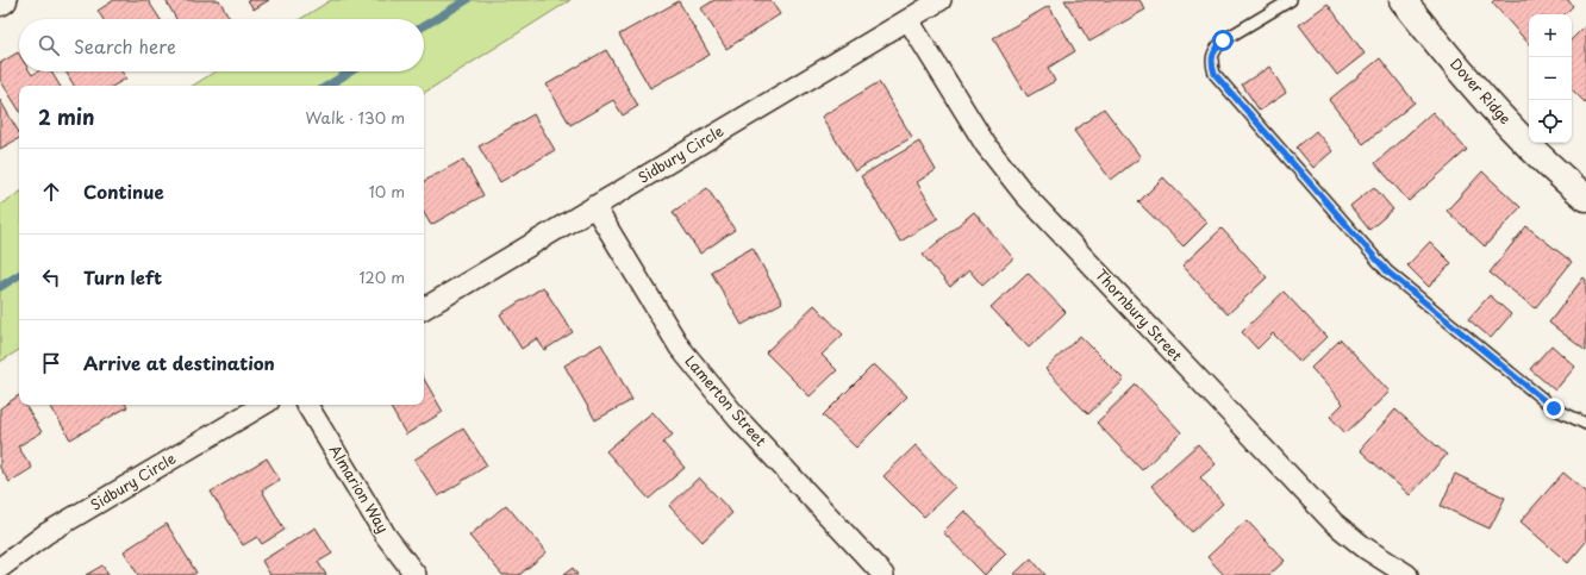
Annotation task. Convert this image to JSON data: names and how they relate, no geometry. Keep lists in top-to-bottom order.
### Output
{
  "streets": {
    "street": [
      "Dover Ridge",
      "Sidbury Circle",
      "Thornbury Street",
      "Lamerton Street",
      "Almarion Way"
    ]
  },
  "crossings": [
    ["Sidbury Circle", "Thornbury Street"],
    ["Sidbury Circle", "Lamerton Street"]
  ],
  "page": {
    "map_buttons": ["+", "−"],
    "search": "Search here",
    "heading": ["2 min", "Walk · 130 m"],
    "list": [
      ["Continue", "10 m"],
      ["Turn left", "120 m"],
      "Arrive at destination"
    ]
  }
}
